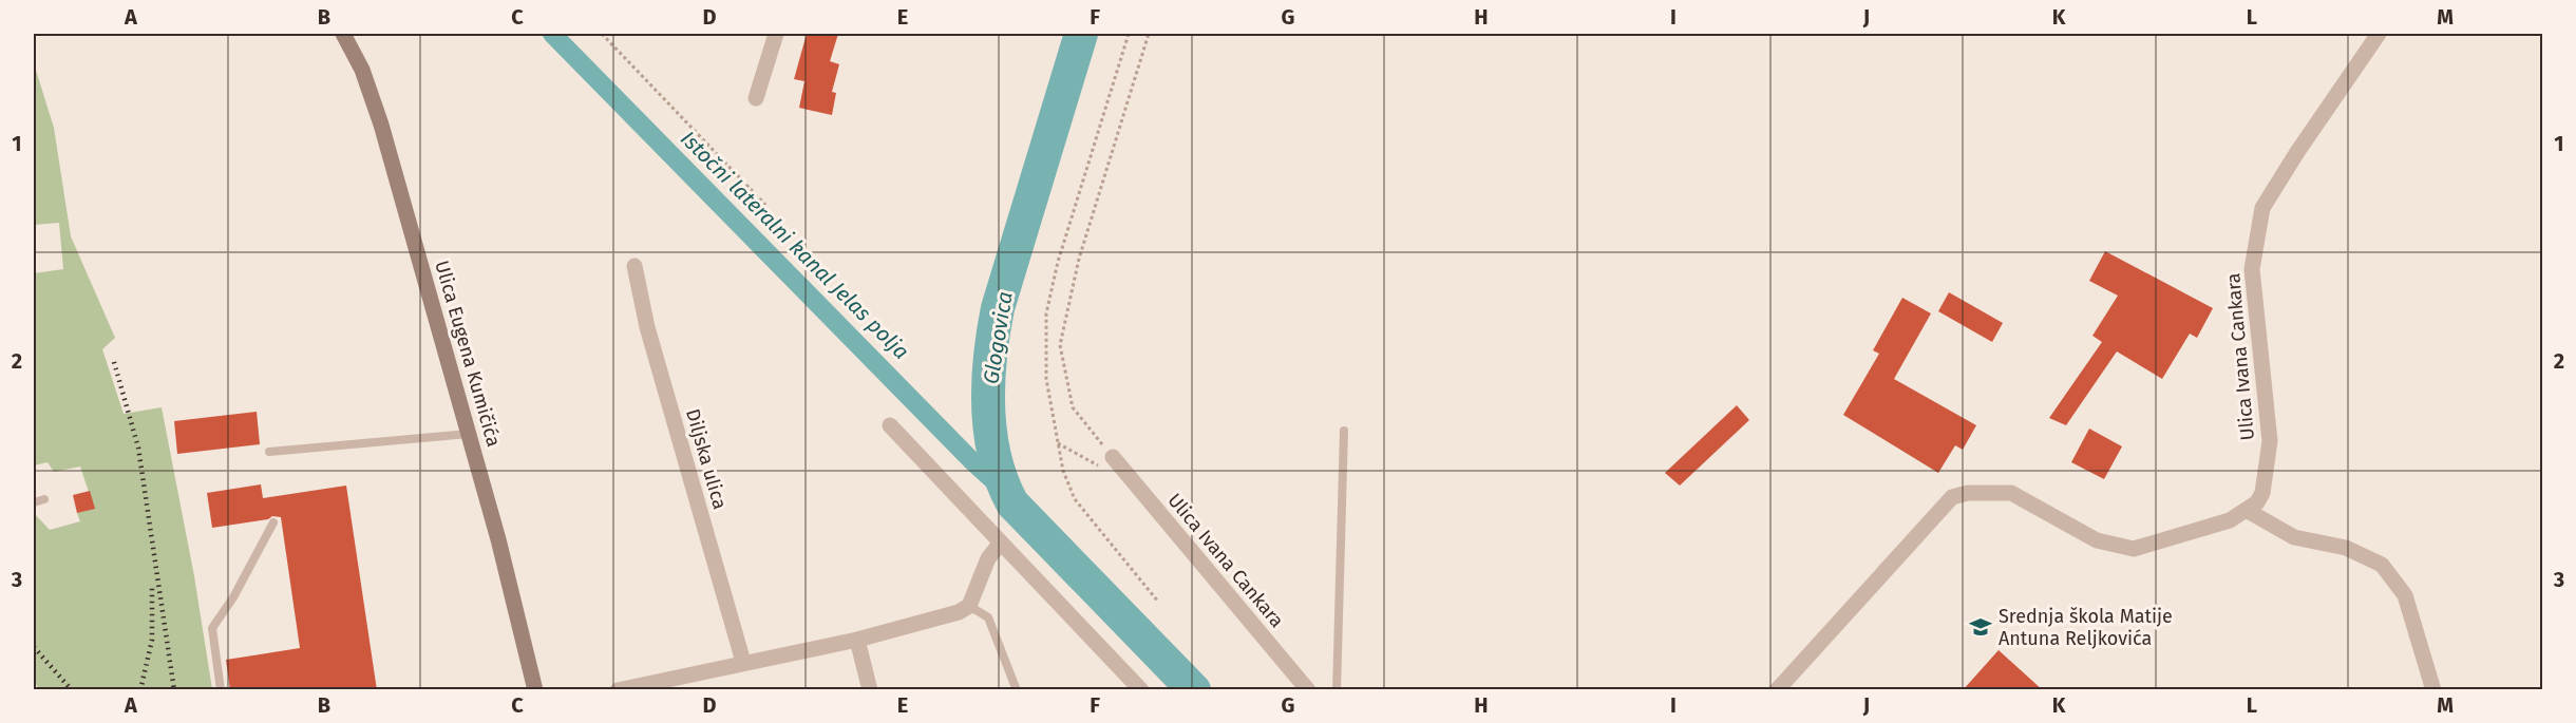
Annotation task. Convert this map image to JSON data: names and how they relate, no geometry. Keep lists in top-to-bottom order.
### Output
{
  "streets": {
    "main road": ["Ulica Eugena Kumičića"],
    "street": ["Ulica Ivana Cankara", "Diljska ulica"]
  },
  "water": ["Istočni lateralni kanal Jelas polja", "Glogovica"],
  "places": {
    "school or university": ["Srednja škola Matije Antuna Reljkovića"]
  },
  "grid": {
    "columns": [
      "A",
      "B",
      "C",
      "D",
      "E",
      "F",
      "G",
      "H",
      "I",
      "J",
      "K",
      "L",
      "M"
    ],
    "rows": ["1", "2", "3"]
  }
}
